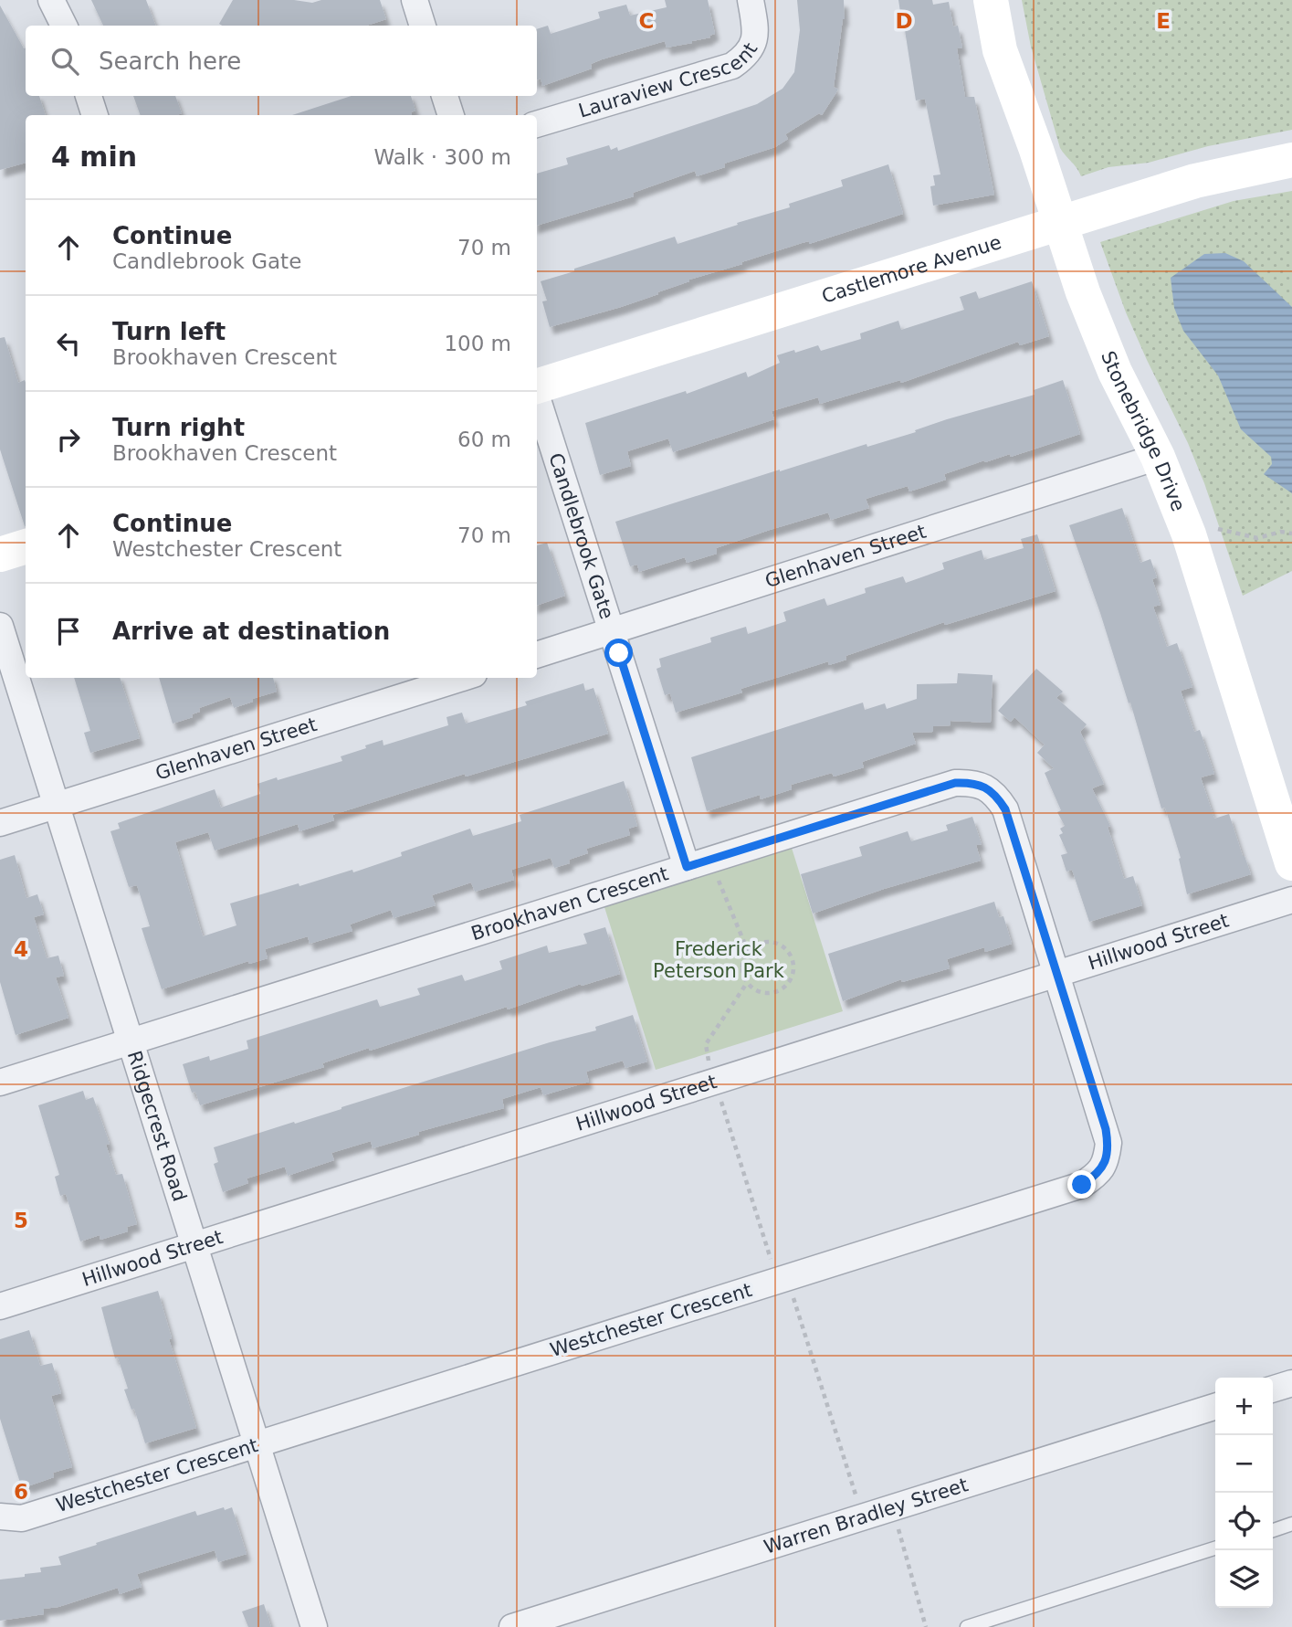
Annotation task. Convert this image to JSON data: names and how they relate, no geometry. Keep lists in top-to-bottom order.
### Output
{
  "streets": {
    "street": [
      "Lauraview Crescent",
      "Castlemore Avenue",
      "Stonebridge Drive",
      "Candlebrook Gate",
      "Glenhaven Street",
      "Brookhaven Crescent",
      "Hillwood Street",
      "Ridgecrest Road",
      "Westchester Crescent",
      "Warren Bradley Street"
    ]
  },
  "crossings": [
    ["Castlemore Avenue", "Stonebridge Drive"],
    ["Stonebridge Drive", "Glenhaven Street"],
    ["Candlebrook Gate", "Glenhaven Street"],
    ["Candlebrook Gate", "Brookhaven Crescent"],
    ["Glenhaven Street", "Ridgecrest Road"],
    ["Brookhaven Crescent", "Hillwood Street"],
    ["Brookhaven Crescent", "Ridgecrest Road"],
    ["Brookhaven Crescent", "Westchester Crescent"],
    ["Hillwood Street", "Ridgecrest Road"],
    ["Hillwood Street", "Westchester Crescent"],
    ["Ridgecrest Road", "Westchester Crescent"]
  ],
  "parks": ["Frederick Peterson Park"],
  "page": {
    "search": "Search here",
    "heading": ["4 min", "Walk · 300 m"],
    "list": [
      ["Continue", "Candlebrook Gate", "70 m"],
      ["Turn left", "Brookhaven Crescent", "100 m"],
      ["Turn right", "Brookhaven Crescent", "60 m"],
      ["Continue", "Westchester Crescent", "70 m"],
      "Arrive at destination"
    ],
    "map_buttons": ["+", "−"]
  },
  "grid": {
    "columns": ["C", "D", "E"],
    "rows": ["4", "5", "6"]
  }
}
